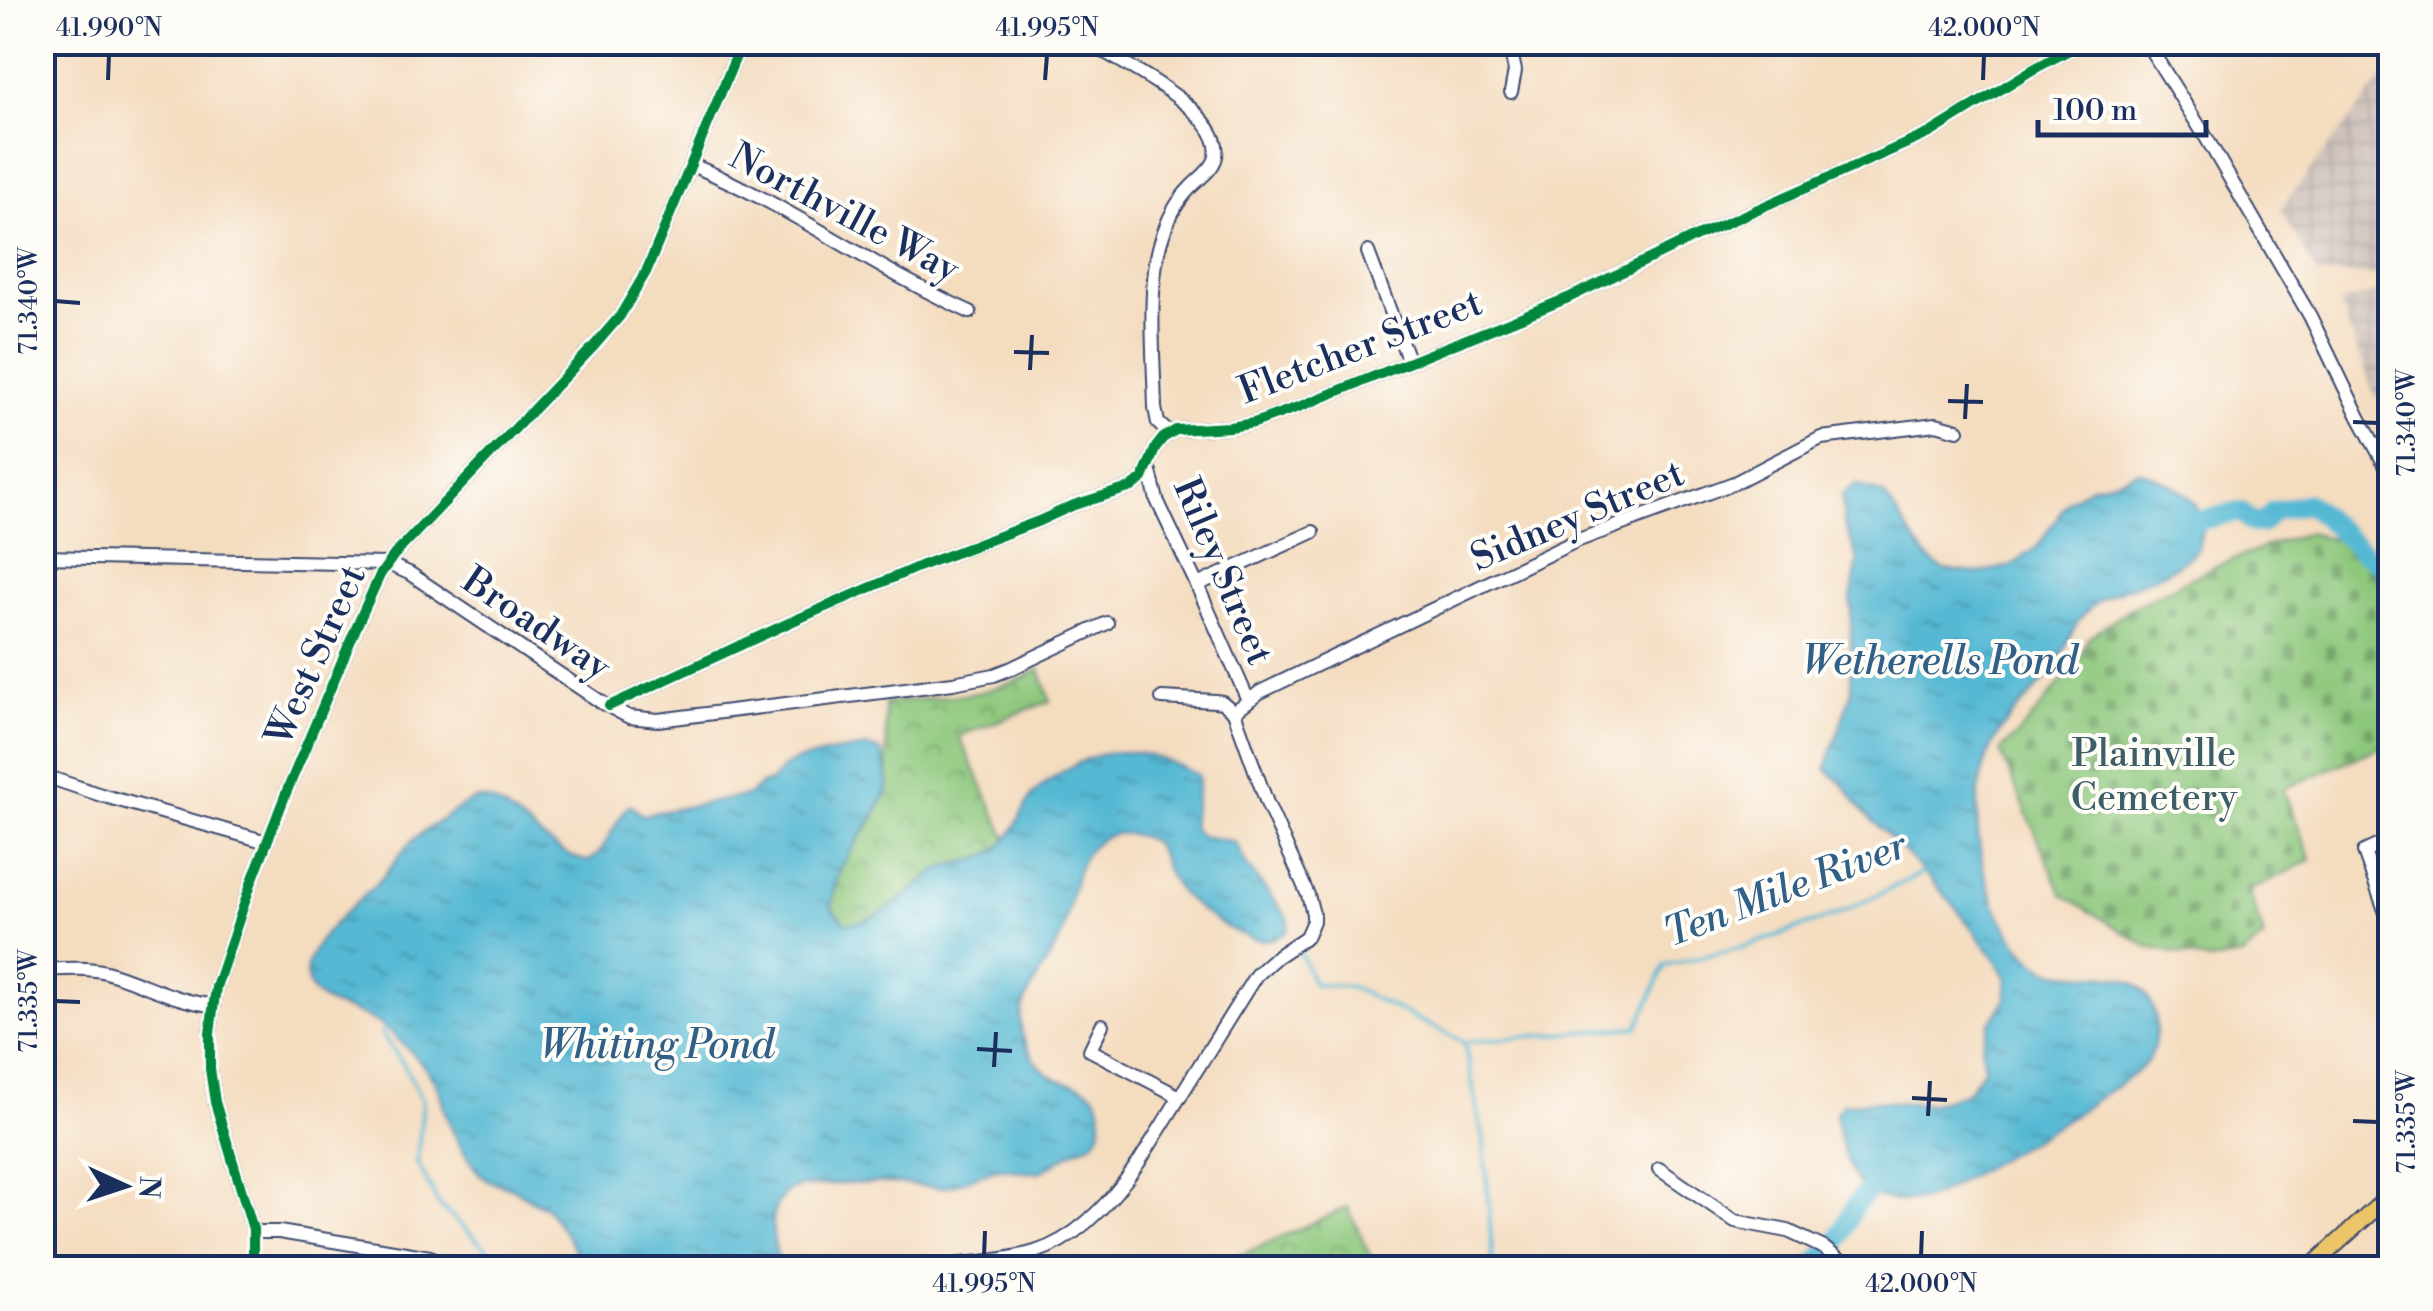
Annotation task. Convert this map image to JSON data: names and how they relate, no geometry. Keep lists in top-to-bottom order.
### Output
{
  "streets": {
    "street": [
      "Northville Way",
      "Fletcher Street",
      "Sidney Street",
      "Riley Street",
      "Broadway",
      "West Street"
    ]
  },
  "crossings": [
    ["Northville Way", "West Street"],
    ["Sidney Street", "Riley Street"],
    ["Broadway", "West Street"]
  ],
  "water": ["Wetherells Pond", "Ten Mile River", "Whiting Pond"],
  "parks": ["Plainville Cemetery"],
  "scale_bar": "100 m",
  "north": "right",
  "coordinates": [
    "41.990°N",
    "41.995°N",
    "42.000°N",
    "71.340°W",
    "71.335°W"
  ]
}
